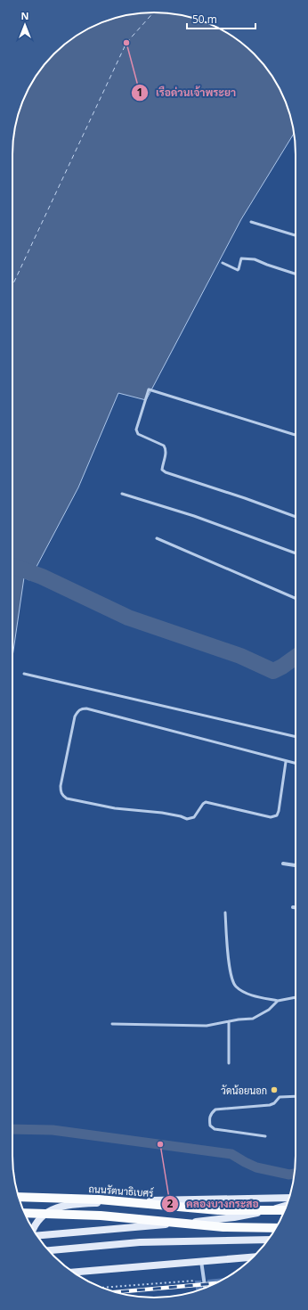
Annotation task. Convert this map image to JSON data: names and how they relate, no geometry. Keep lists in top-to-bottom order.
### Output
{
  "streets": {
    "main road": ["ถนนรัตนาธิเบศร์"]
  },
  "places": ["เรือด่วนเจ้าพระยา", "วัดน้อยนอก", "คลองบางกระสอ"],
  "scale_bar": "50 m",
  "north": "top"
}
